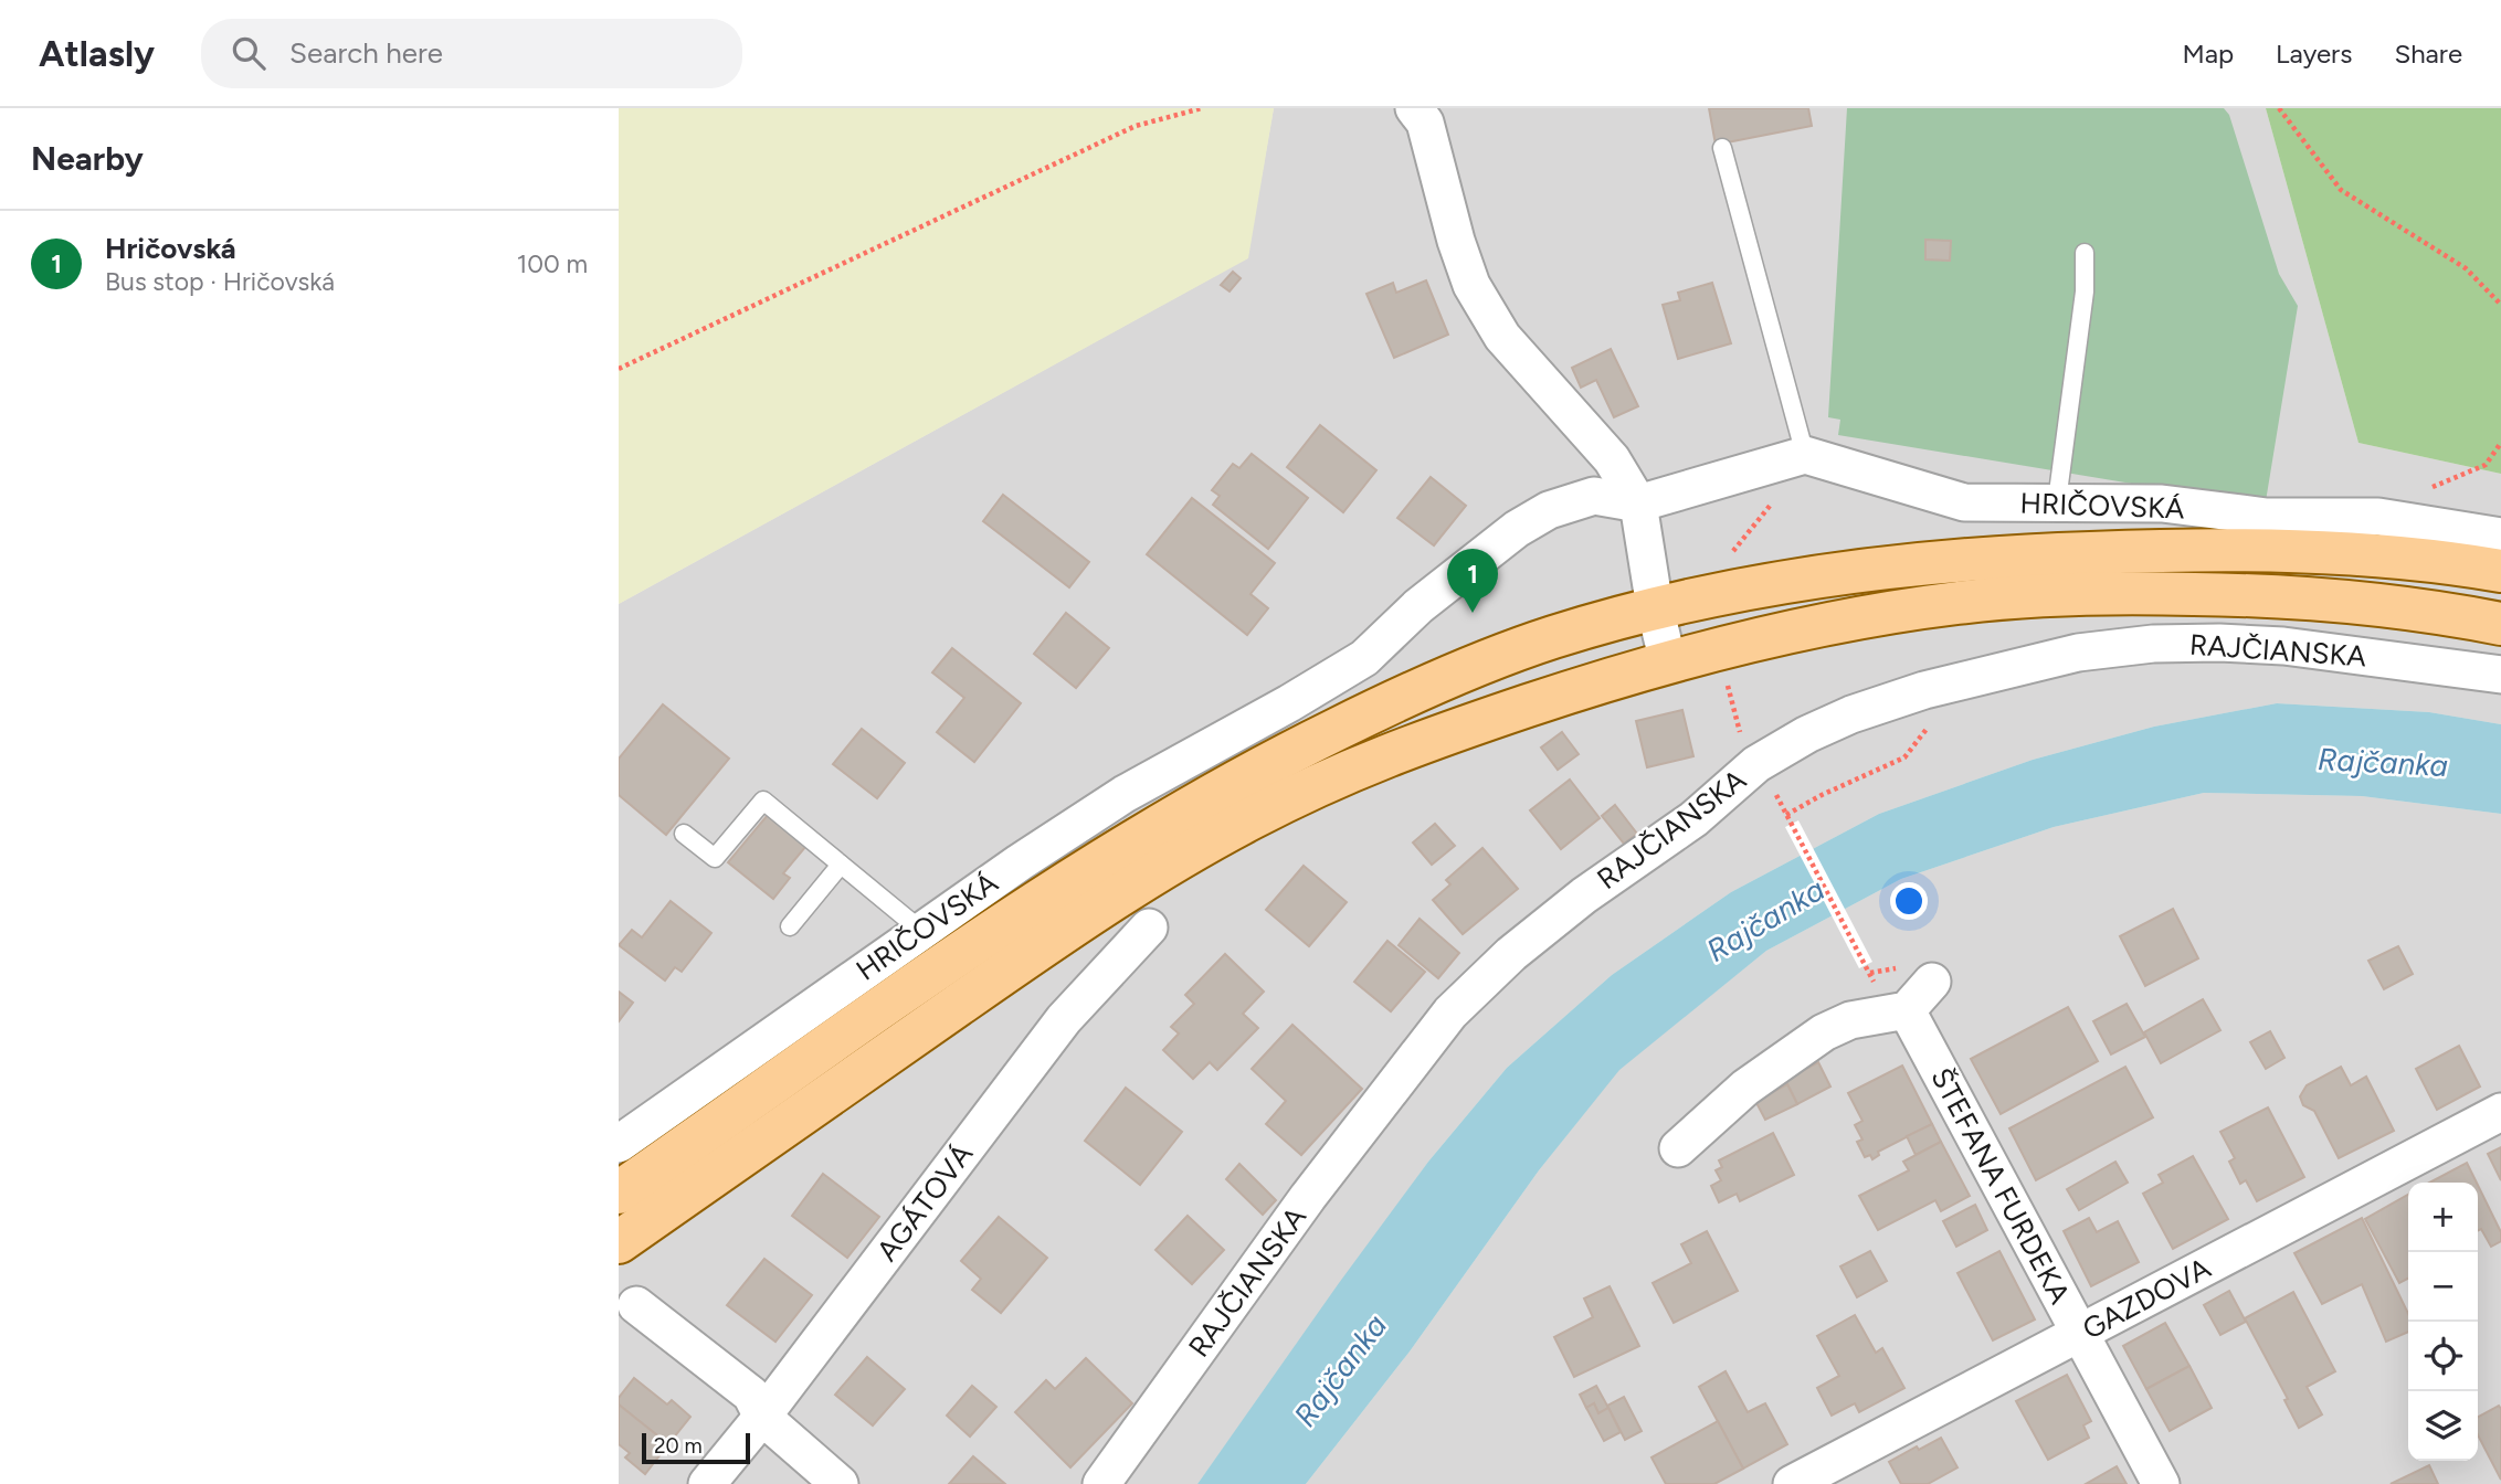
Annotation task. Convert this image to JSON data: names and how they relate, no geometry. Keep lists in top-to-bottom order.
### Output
{
  "streets": {
    "main road": ["HRIČOVSKÁ"],
    "street": [
      "RAJČIANSKA",
      "ŠTEFANA FURDEKA",
      "AGÁTOVÁ",
      "GAZDOVA"
    ]
  },
  "crossings": [
    ["ŠTEFANA FURDEKA", "GAZDOVA"]
  ],
  "water": ["Rajčanka"],
  "scale_bar": "20 m",
  "page": {
    "header": "Atlasly",
    "search": "Search here",
    "nav": ["Map", "Layers", "Share"],
    "heading": "Nearby",
    "list": [
      {
        "mark": "1",
        "name": "Hričovská",
        "note": "Bus stop · Hričovská",
        "value": "100 m"
      }
    ],
    "pins": "1",
    "map_buttons": ["+", "−"],
    "scale": "20 m"
  }
}
